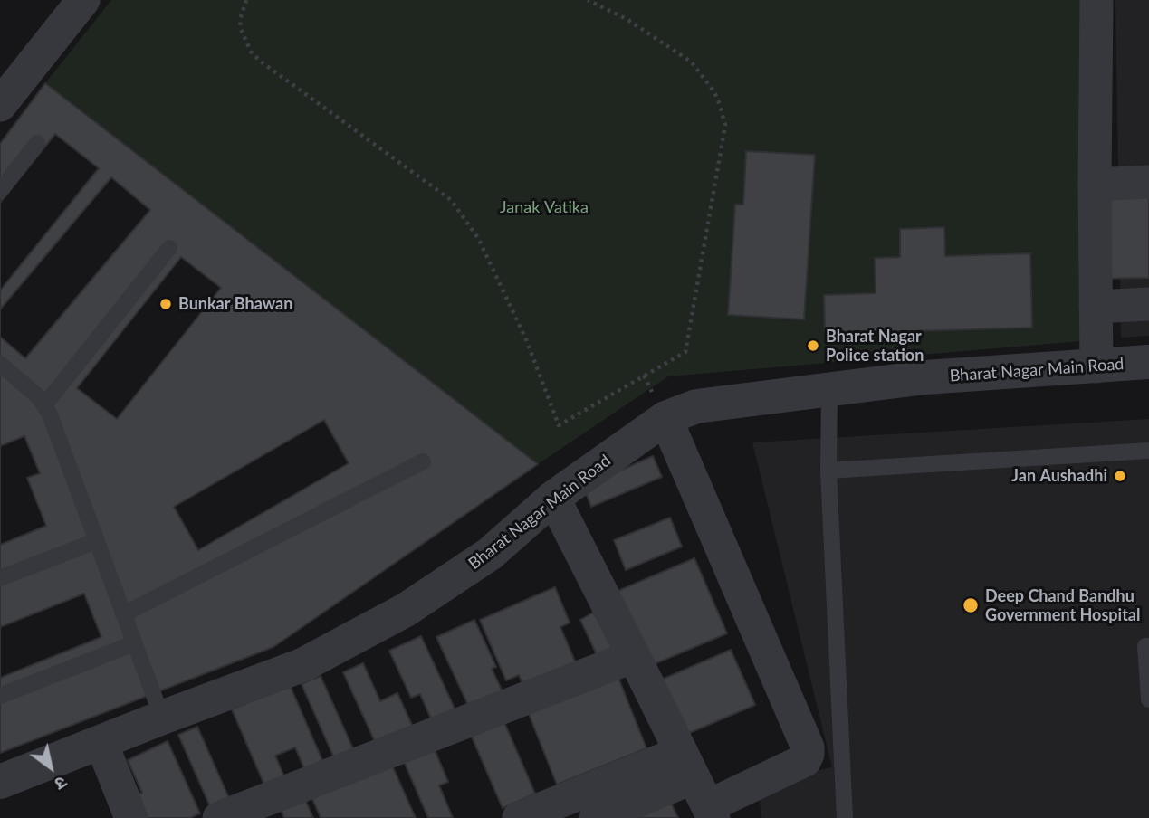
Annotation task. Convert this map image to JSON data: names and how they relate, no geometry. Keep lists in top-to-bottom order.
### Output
{
  "streets": {
    "street": ["Bharat Nagar Main Road"]
  },
  "parks": ["Janak Vatika"],
  "places": [
    "Bunkar Bhawan",
    "Bharat Nagar Police station",
    "Jan Aushadhi",
    "Deep Chand Bandhu Government Hospital"
  ],
  "north": "bottom right"
}
